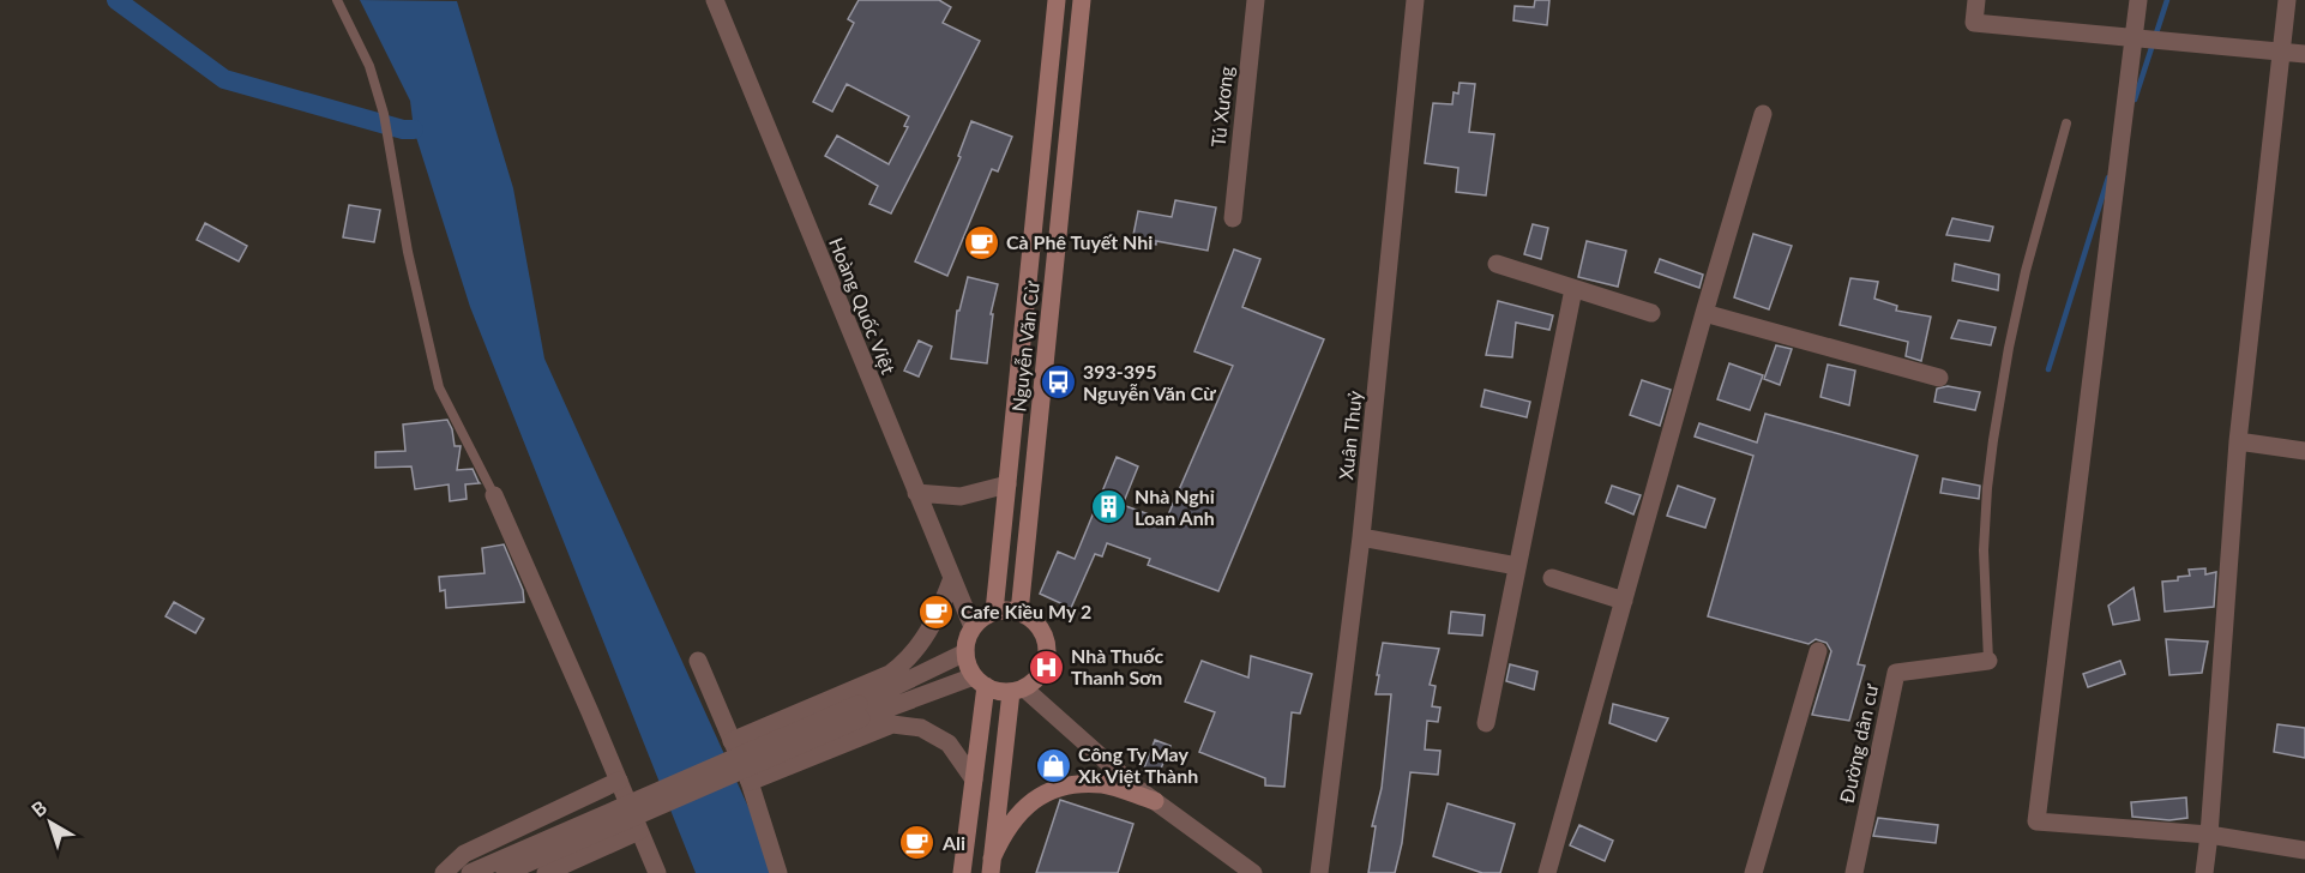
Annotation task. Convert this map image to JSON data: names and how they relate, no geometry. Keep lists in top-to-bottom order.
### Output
{
  "streets": {
    "main road": ["Nguyễn Văn Cừ"],
    "street": [
      "Tú Xương",
      "Hoàng Quốc Việt",
      "Xuân Thuỷ",
      "Đường dân cư"
    ]
  },
  "crossings": [
    ["Hoàng Quốc Việt", "Nguyễn Văn Cừ"]
  ],
  "places": {
    "cafe": ["Cà Phê Tuyết Nhi", "Cafe Kiều My 2", "Ali"],
    "bus stop": ["393-395 Nguyễn Văn Cừ"],
    "building": ["Nhà Nghỉ Loan Anh"],
    "hospital": ["Nhà Thuốc Thanh Sơn"],
    "shop": ["Công Ty May Xk Việt Thành"]
  },
  "north": "top left"
}
